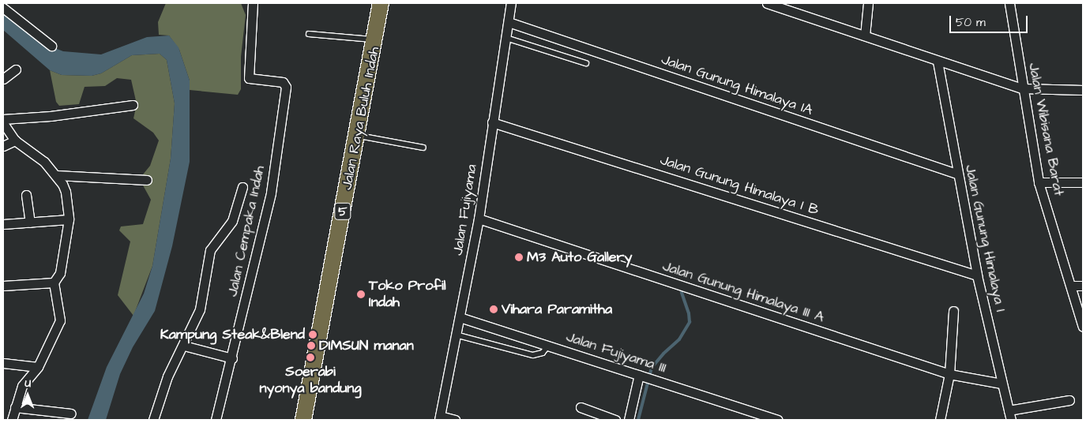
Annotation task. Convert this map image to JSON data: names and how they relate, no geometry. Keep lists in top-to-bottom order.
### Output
{
  "streets": {
    "highway": ["Jalan Raya Buluh Indah", "5"],
    "street": [
      "Jalan Gunung Himalaya IA",
      "Jalan Wibisana Barat",
      "Jalan Gunung Himalaya I B",
      "Jalan Fujiyama",
      "Jalan Cempaka Indah",
      "Jalan Gunung Himalaya I",
      "Jalan Gunung Himalaya III A",
      "Jalan Fujiyama III"
    ]
  },
  "crossings": [
    ["Jalan Gunung Himalaya IA", "Jalan Fujiyama"],
    ["Jalan Gunung Himalaya IA", "Jalan Gunung Himalaya I"],
    ["Jalan Gunung Himalaya I B", "Jalan Fujiyama"],
    ["Jalan Gunung Himalaya I B", "Jalan Gunung Himalaya I"],
    ["Jalan Fujiyama", "Jalan Gunung Himalaya III A"],
    ["Jalan Fujiyama", "Jalan Fujiyama III"],
    ["Jalan Gunung Himalaya I", "Jalan Gunung Himalaya III A"]
  ],
  "places": [
    "M3 Auto Gallery",
    "Toko Profil Indah",
    "Vihara Paramitha",
    "Kampung Steak&Blend",
    "DIMSUN manan",
    "Soerabi nyonya bandung"
  ],
  "scale_bar": "50 m",
  "north": "top"
}
